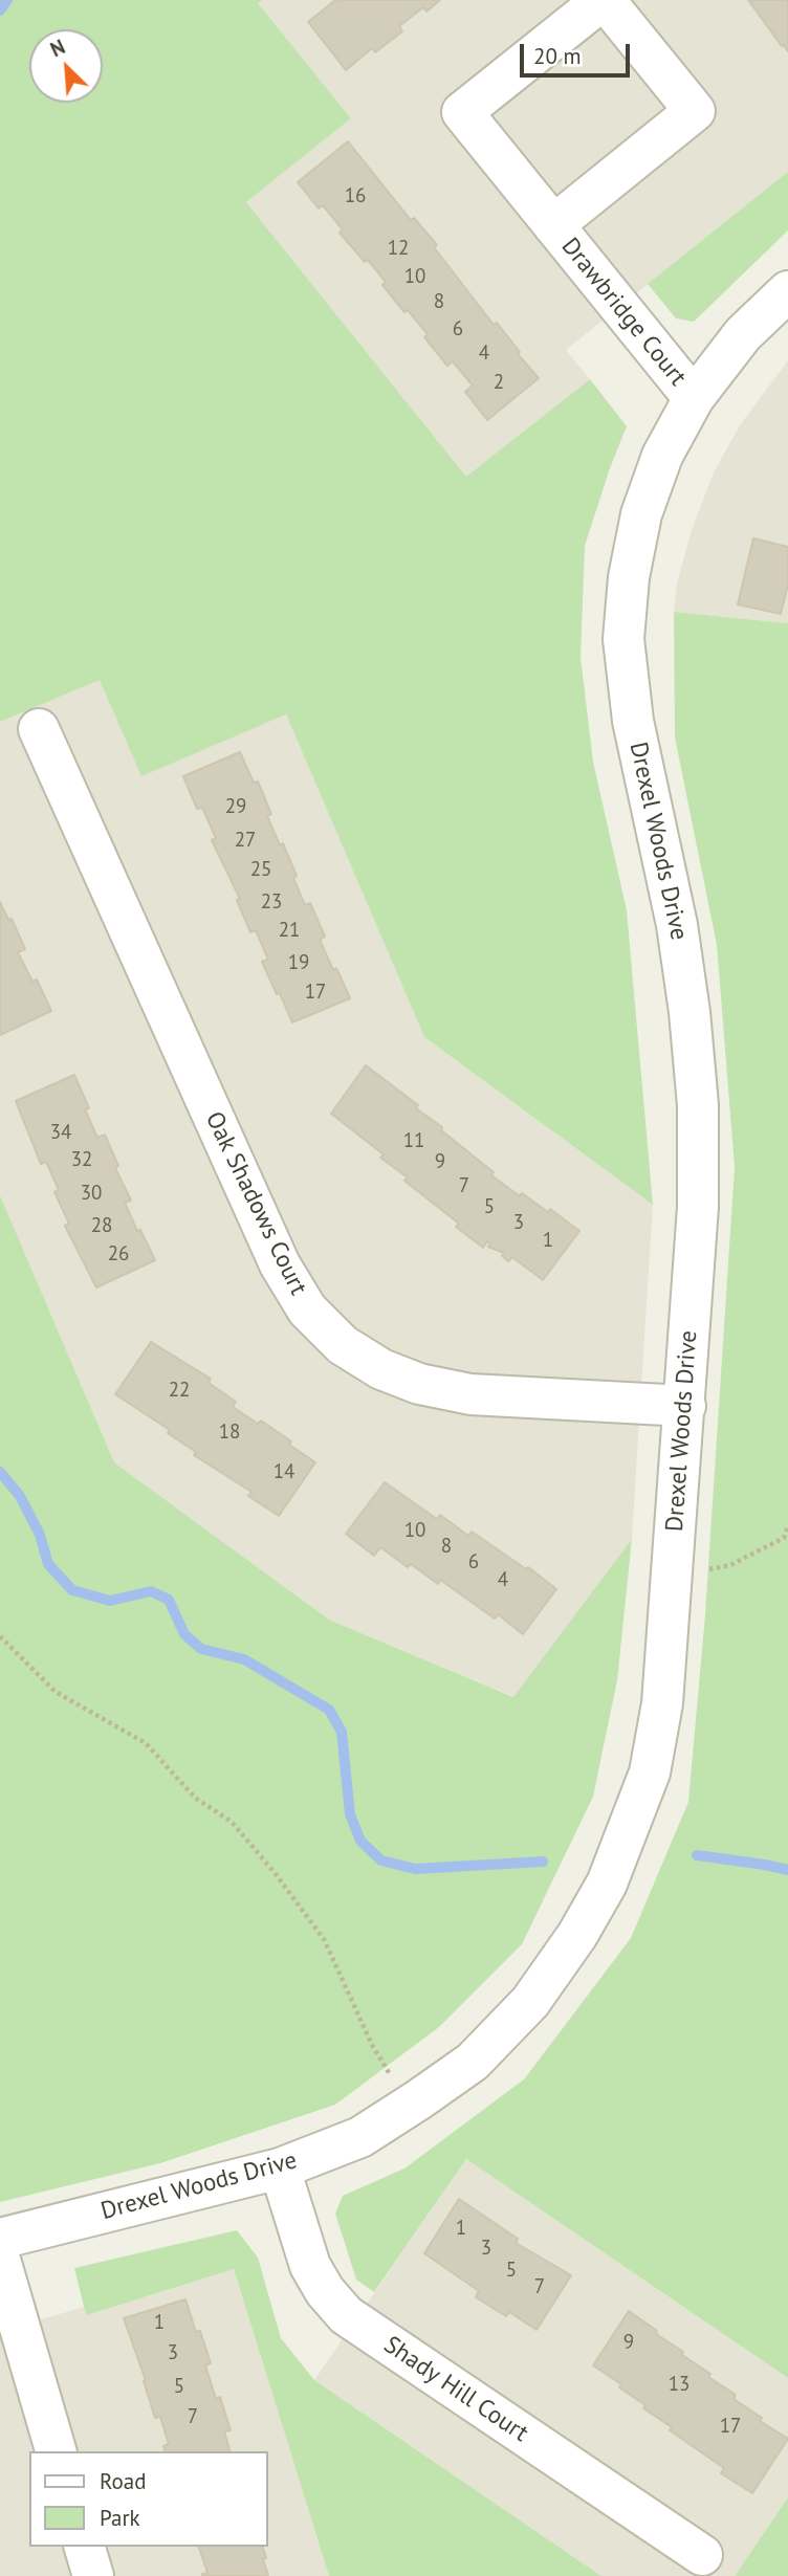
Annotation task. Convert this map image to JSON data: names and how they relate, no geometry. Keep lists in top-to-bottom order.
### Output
{
  "streets": {
    "street": [
      "Drawbridge Court",
      "Drexel Woods Drive",
      "Oak Shadows Court",
      "Shady Hill Court"
    ]
  },
  "crossings": [
    ["Drawbridge Court", "Drexel Woods Drive"],
    ["Drexel Woods Drive", "Oak Shadows Court"],
    ["Drexel Woods Drive", "Shady Hill Court"]
  ],
  "house_numbers": [
    "16",
    "12",
    "10",
    "8",
    "6",
    "4",
    "2",
    "29",
    "27",
    "25",
    "23",
    "21",
    "19",
    "17",
    "34",
    "11",
    "32",
    "9",
    "7",
    "30",
    "5",
    "3",
    "28",
    "1",
    "26",
    "22",
    "18",
    "14",
    "10",
    "8",
    "6",
    "4",
    "1",
    "3",
    "5",
    "7",
    "1",
    "9",
    "3",
    "13",
    "5",
    "7",
    "17"
  ],
  "legend": ["Road", "Park"],
  "scale_bar": "20 m",
  "north": "top left"
}
